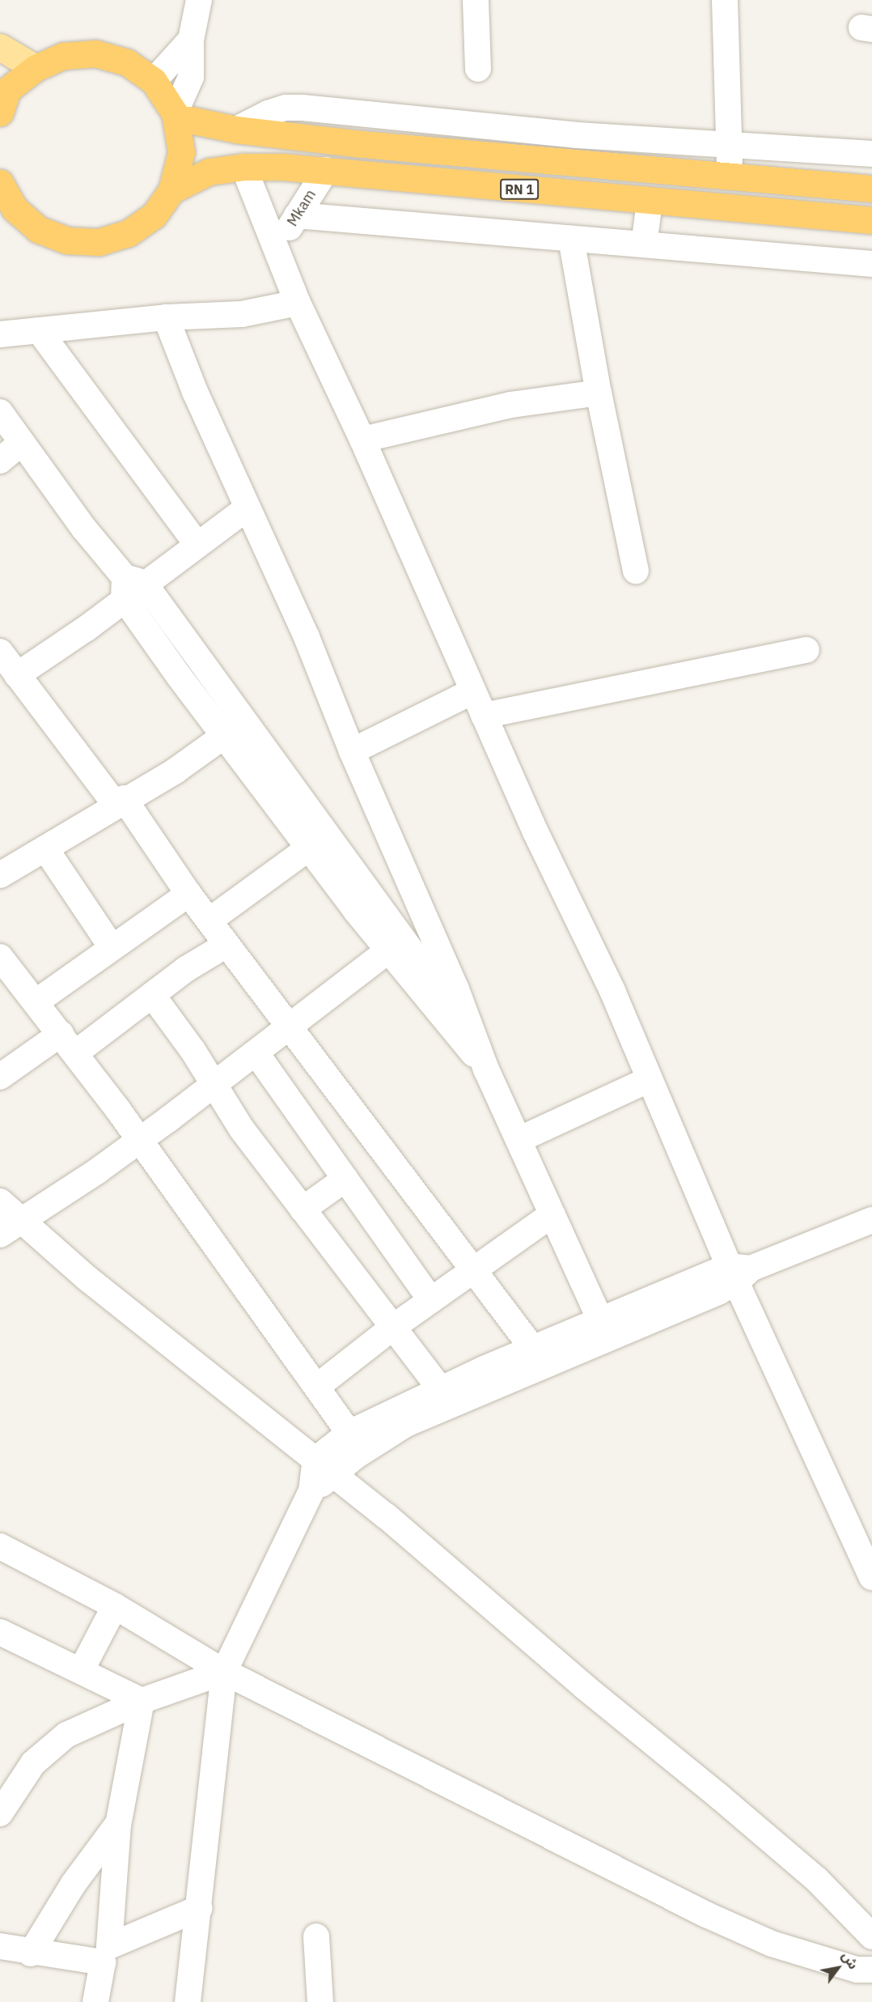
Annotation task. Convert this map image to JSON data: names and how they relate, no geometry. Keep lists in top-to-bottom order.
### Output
{
  "streets": {
    "highway": ["RN 1"],
    "street": ["Mkam"]
  },
  "crossings": [
    ["RN 1", "Mkam"]
  ],
  "north": "top right"
}
